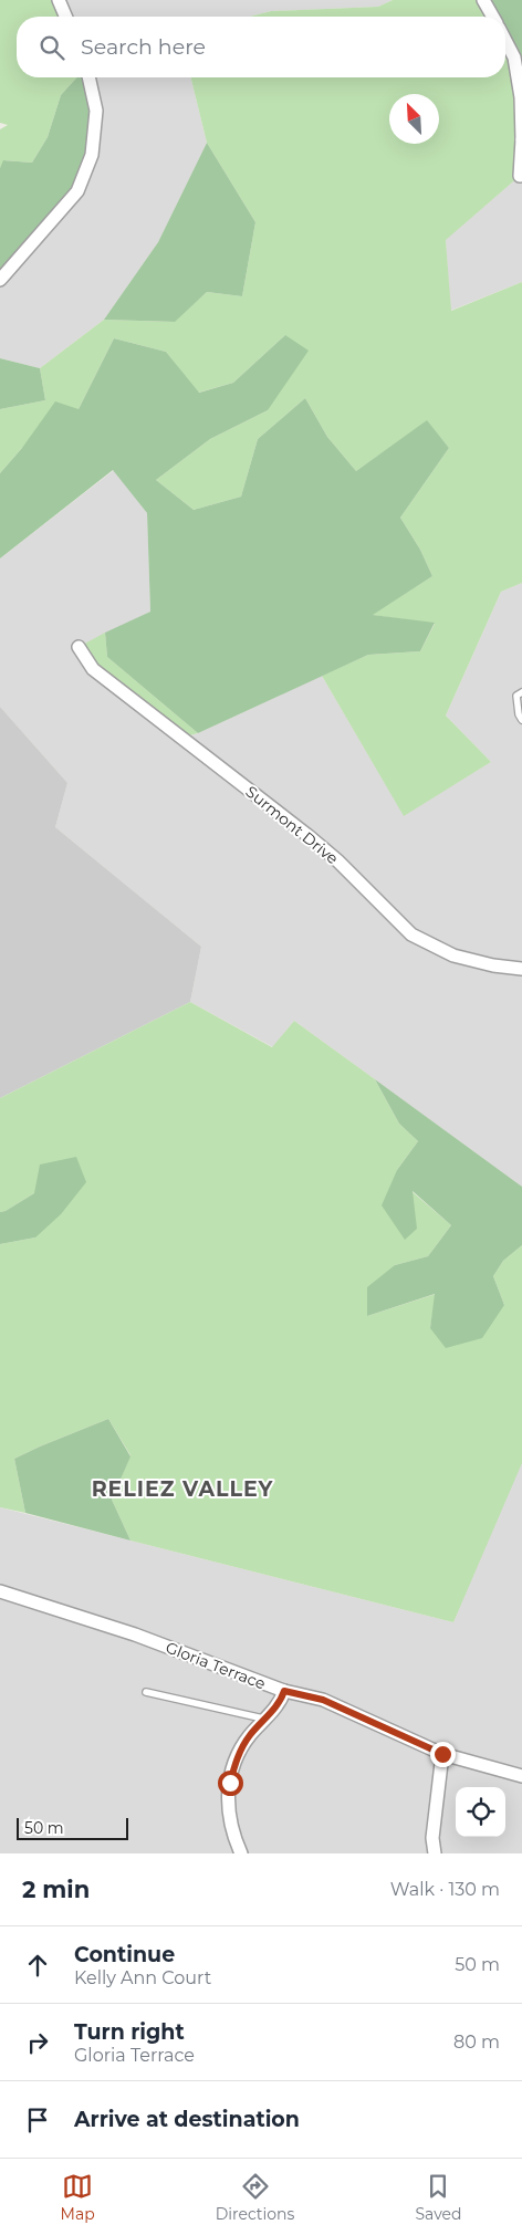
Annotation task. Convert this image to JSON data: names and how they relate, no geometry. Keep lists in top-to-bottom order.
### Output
{
  "streets": {
    "street": ["Surmont Drive", "Gloria Terrace"]
  },
  "districts": ["RELIEZ VALLEY"],
  "scale_bar": "50 m",
  "north": "top left",
  "page": {
    "search": "Search here",
    "scale": "50 m",
    "heading": ["2 min", "Walk · 130 m"],
    "list": [
      ["Continue", "Kelly Ann Court", "50 m"],
      ["Turn right", "Gloria Terrace", "80 m"],
      "Arrive at destination"
    ],
    "nav": ["Map", "Directions", "Saved"]
  }
}
